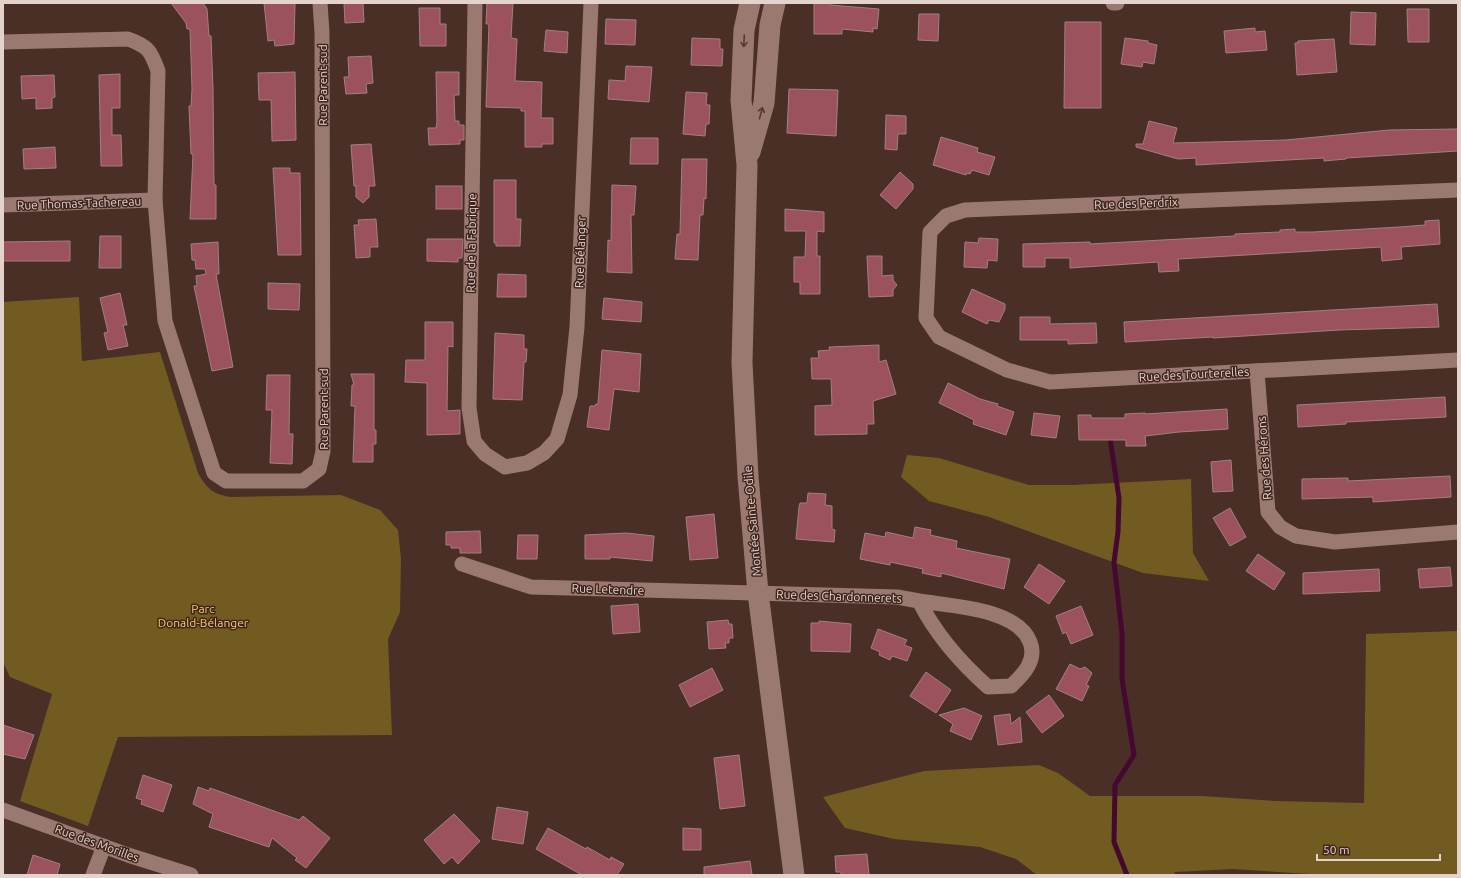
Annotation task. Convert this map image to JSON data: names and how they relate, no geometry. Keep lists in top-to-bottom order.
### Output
{
  "streets": {
    "main road": ["Montée Sainte-Odile"],
    "street": [
      "Rue Parent sud",
      "Rue Thomas-Tachereau",
      "Rue des Perdrix",
      "Rue de la Fabrique",
      "Rue Bélanger",
      "Rue des Tourterelles",
      "Rue des Hérons",
      "Rue Letendre",
      "Rue des Chardonnerets",
      "Rue des Morilles"
    ]
  },
  "crossings": [
    ["Rue Parent sud", "Rue Thomas-Tachereau"],
    ["Rue des Perdrix", "Rue des Tourterelles"],
    ["Rue de la Fabrique", "Rue Bélanger"],
    ["Rue des Tourterelles", "Rue des Hérons"],
    ["Montée Sainte-Odile", "Rue Letendre"],
    ["Montée Sainte-Odile", "Rue des Chardonnerets"],
    ["Rue Letendre", "Rue des Chardonnerets"]
  ],
  "parks": ["Parc Donald-Bélanger"],
  "scale_bar": "50 m"
}
